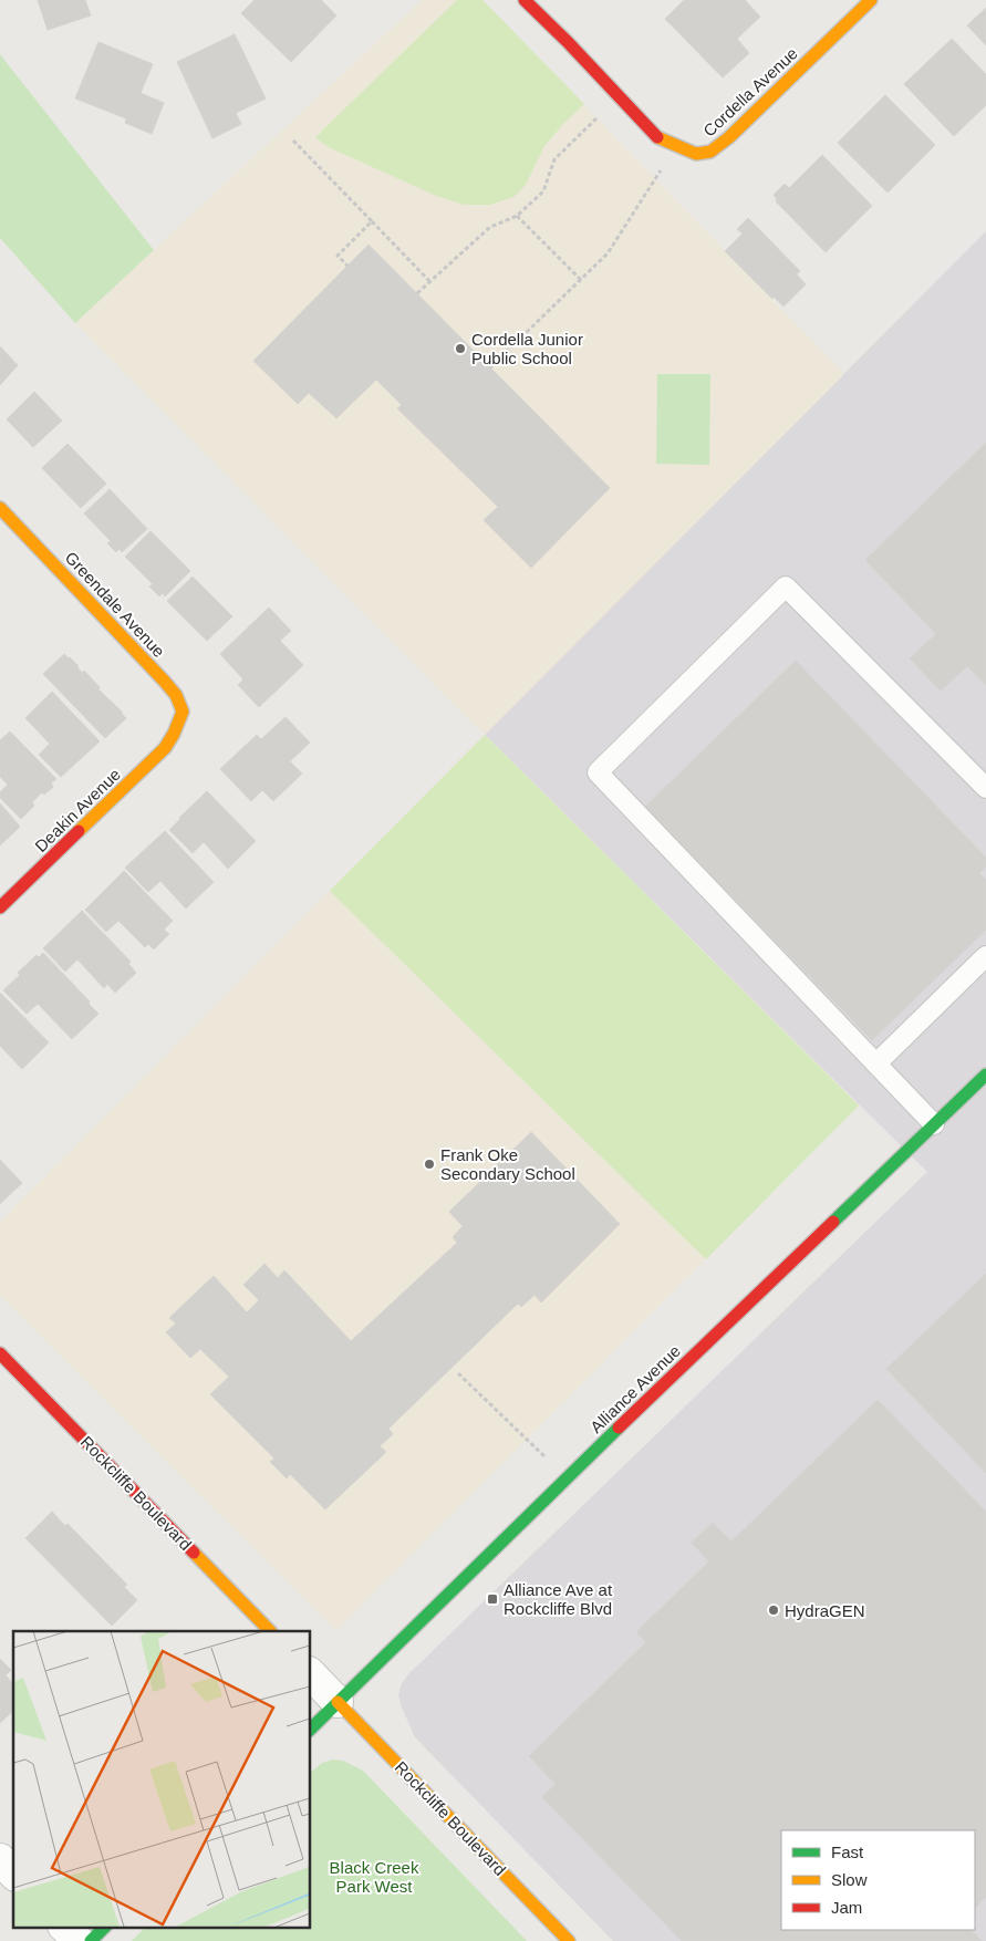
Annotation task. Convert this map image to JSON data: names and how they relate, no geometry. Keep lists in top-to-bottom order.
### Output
{
  "streets": {
    "street": [
      "Cordella Avenue",
      "Greendale Avenue",
      "Deakin Avenue",
      "Alliance Avenue",
      "Rockcliffe Boulevard"
    ]
  },
  "crossings": [
    ["Greendale Avenue", "Deakin Avenue"],
    ["Alliance Avenue", "Rockcliffe Boulevard"]
  ],
  "parks": ["Black Creek Park West"],
  "places": {
    "other": ["Cordella Junior Public School", "Frank Oke Secondary School", "HydraGEN"],
    "transit": ["Alliance Ave at Rockcliffe Blvd"]
  },
  "legend": ["Fast", "Slow", "Jam"]
}
